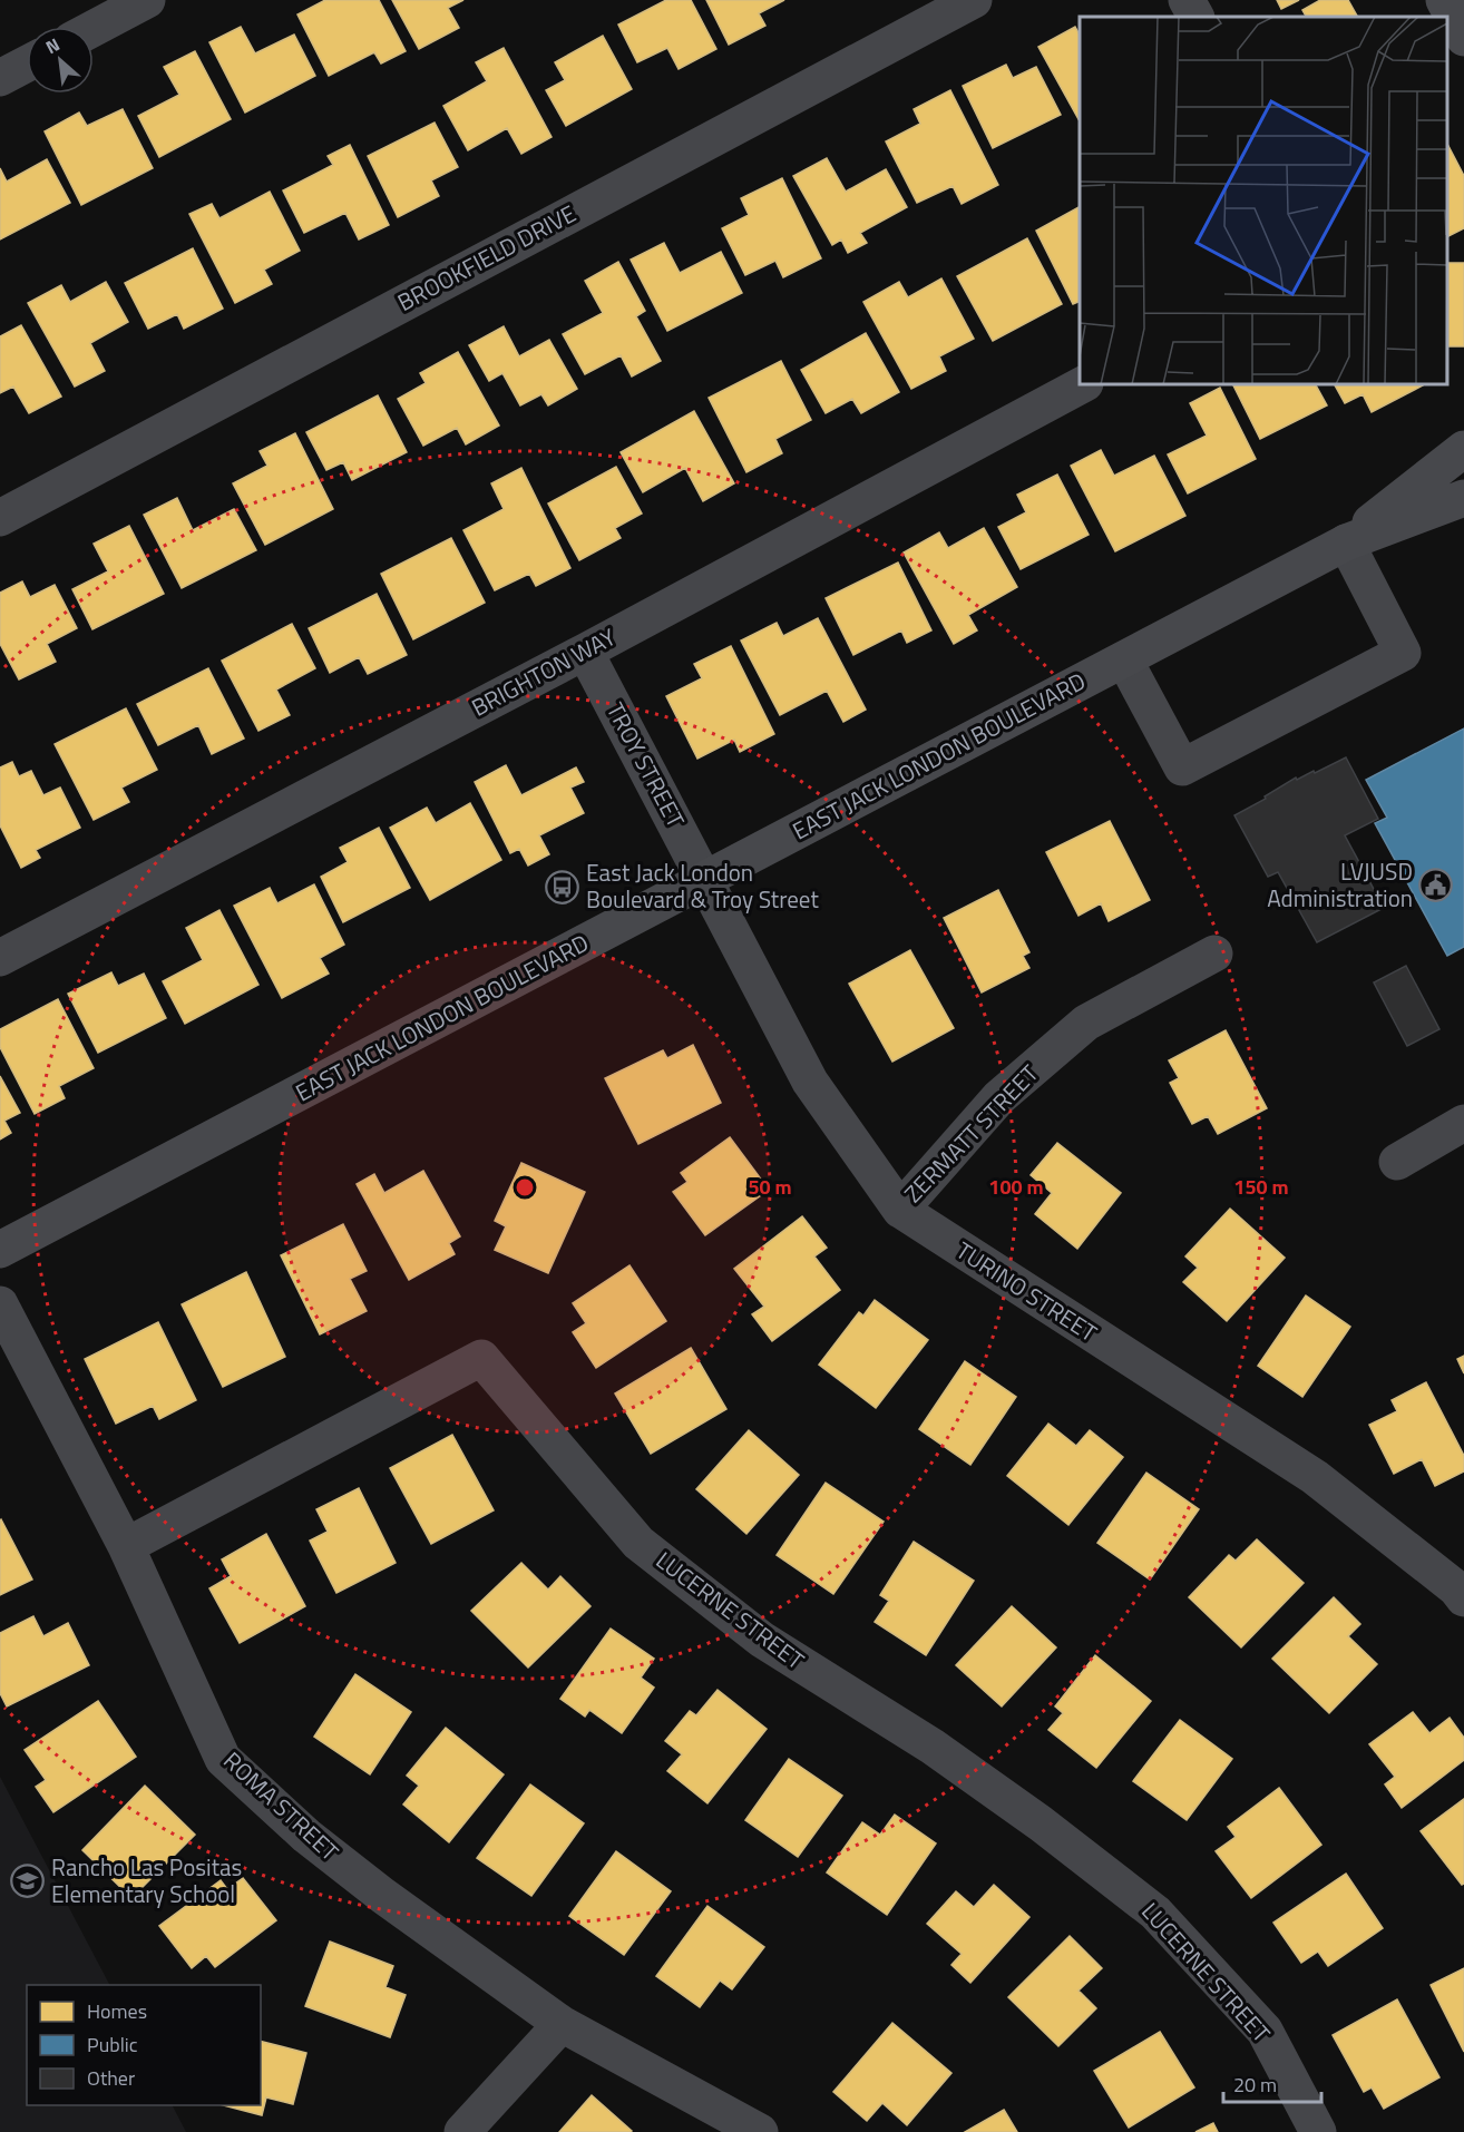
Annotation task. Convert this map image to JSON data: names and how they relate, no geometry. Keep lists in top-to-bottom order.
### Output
{
  "streets": {
    "main road": ["EAST JACK LONDON BOULEVARD"],
    "street": [
      "BROOKFIELD DRIVE",
      "BRIGHTON WAY",
      "TROY STREET",
      "ZERMATT STREET",
      "TURINO STREET",
      "LUCERNE STREET",
      "ROMA STREET"
    ]
  },
  "crossings": [
    ["BRIGHTON WAY", "TROY STREET"],
    ["EAST JACK LONDON BOULEVARD", "TROY STREET"],
    ["EAST JACK LONDON BOULEVARD", "TURINO STREET"],
    ["TROY STREET", "TURINO STREET"],
    ["ZERMATT STREET", "TURINO STREET"],
    ["LUCERNE STREET", "ROMA STREET"]
  ],
  "places": {
    "public building": ["LVJUSD Administration"],
    "bus stop": ["East Jack London Boulevard & Troy Street"],
    "school or university": ["Rancho Las Positas Elementary School"]
  },
  "legend": ["Homes", "Public", "Other"],
  "scale_bar": "20 m",
  "north": "top left",
  "rings": ["50 m", "100 m", "150 m"]
}
